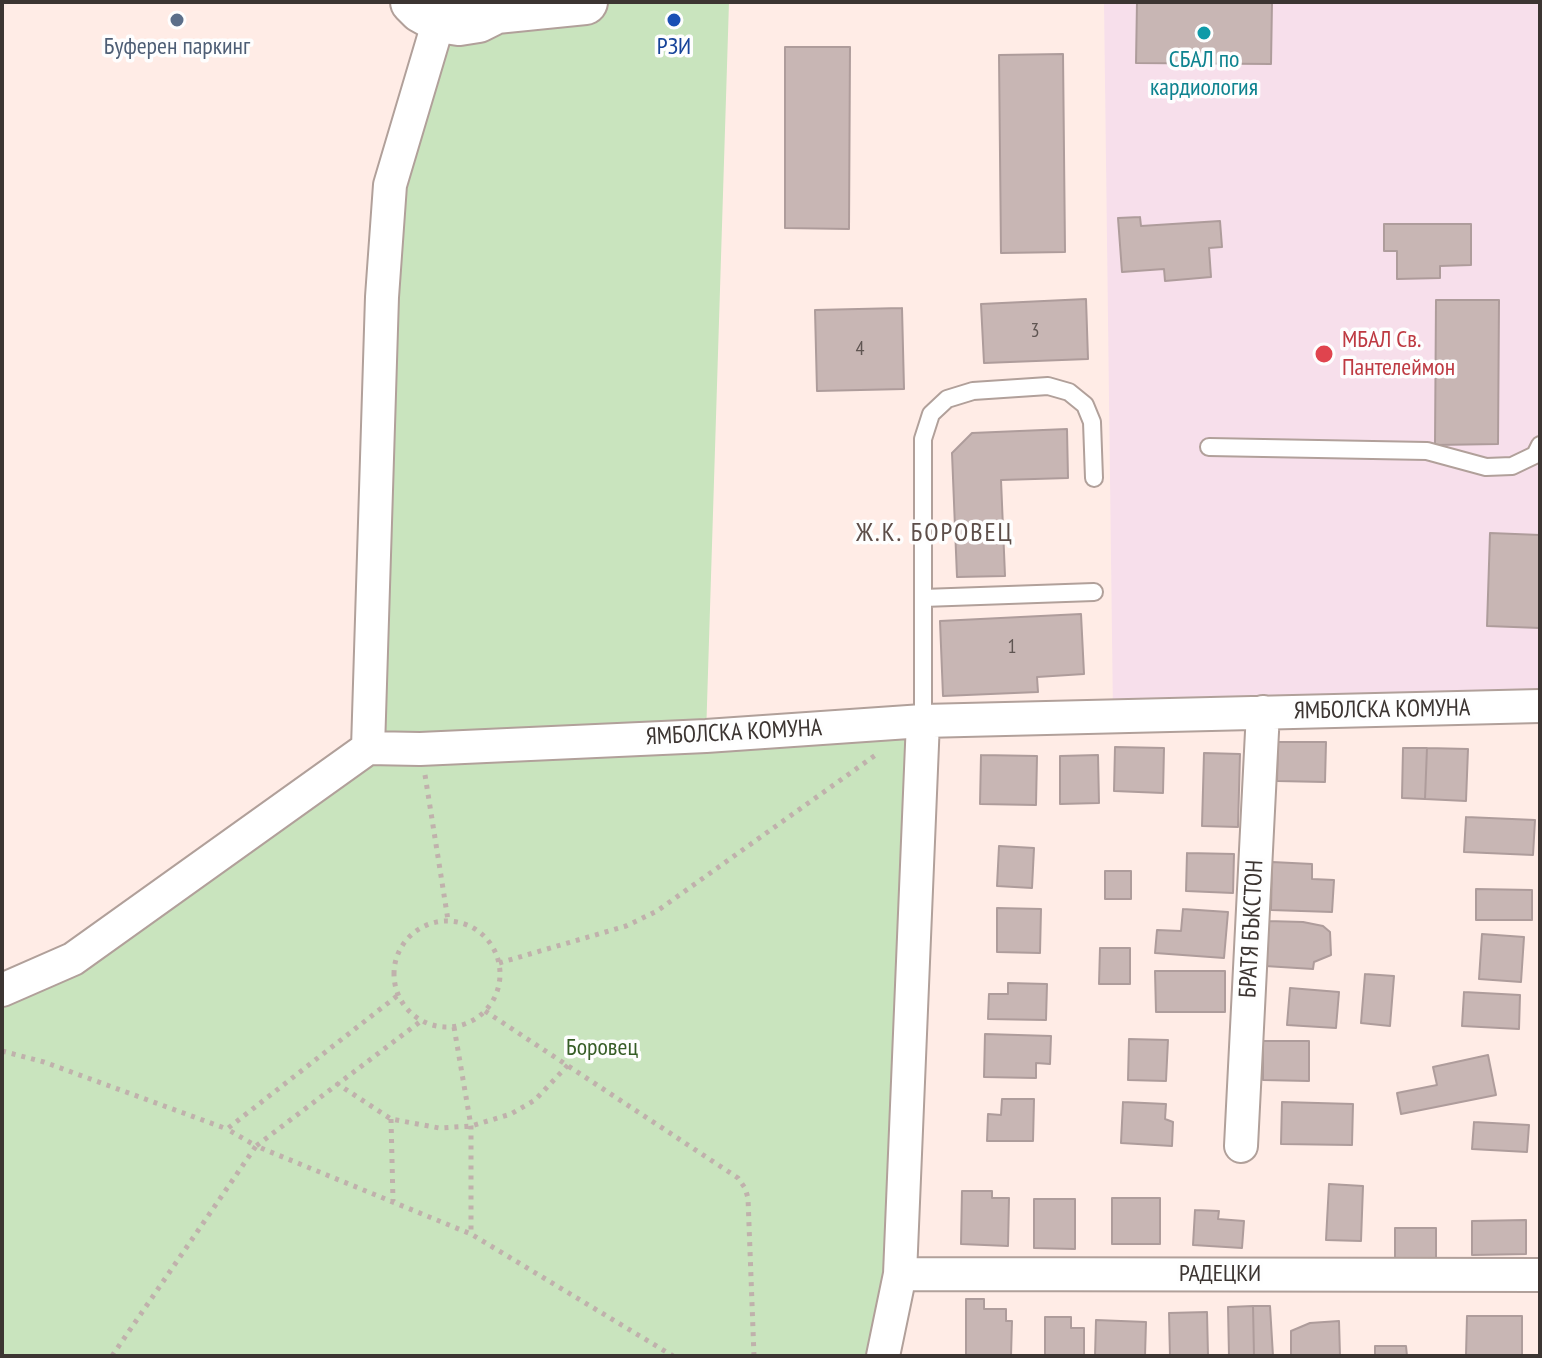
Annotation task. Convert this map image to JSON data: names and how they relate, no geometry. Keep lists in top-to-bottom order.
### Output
{
  "streets": {
    "street": ["ЯМБОЛСКА КОМУНА", "БРАТЯ БЪКСТОН", "РАДЕЦКИ"]
  },
  "crossings": [
    ["ЯМБОЛСКА КОМУНА", "БРАТЯ БЪКСТОН"]
  ],
  "districts": ["Ж.К. БОРОВЕЦ"],
  "parks": ["Боровец"],
  "places": [
    "Буферен паркинг",
    "РЗИ",
    "СБАЛ по кардиология",
    "МБАЛ Св. Пантелеймон"
  ],
  "house_numbers": ["3", "4", "1"]
}
